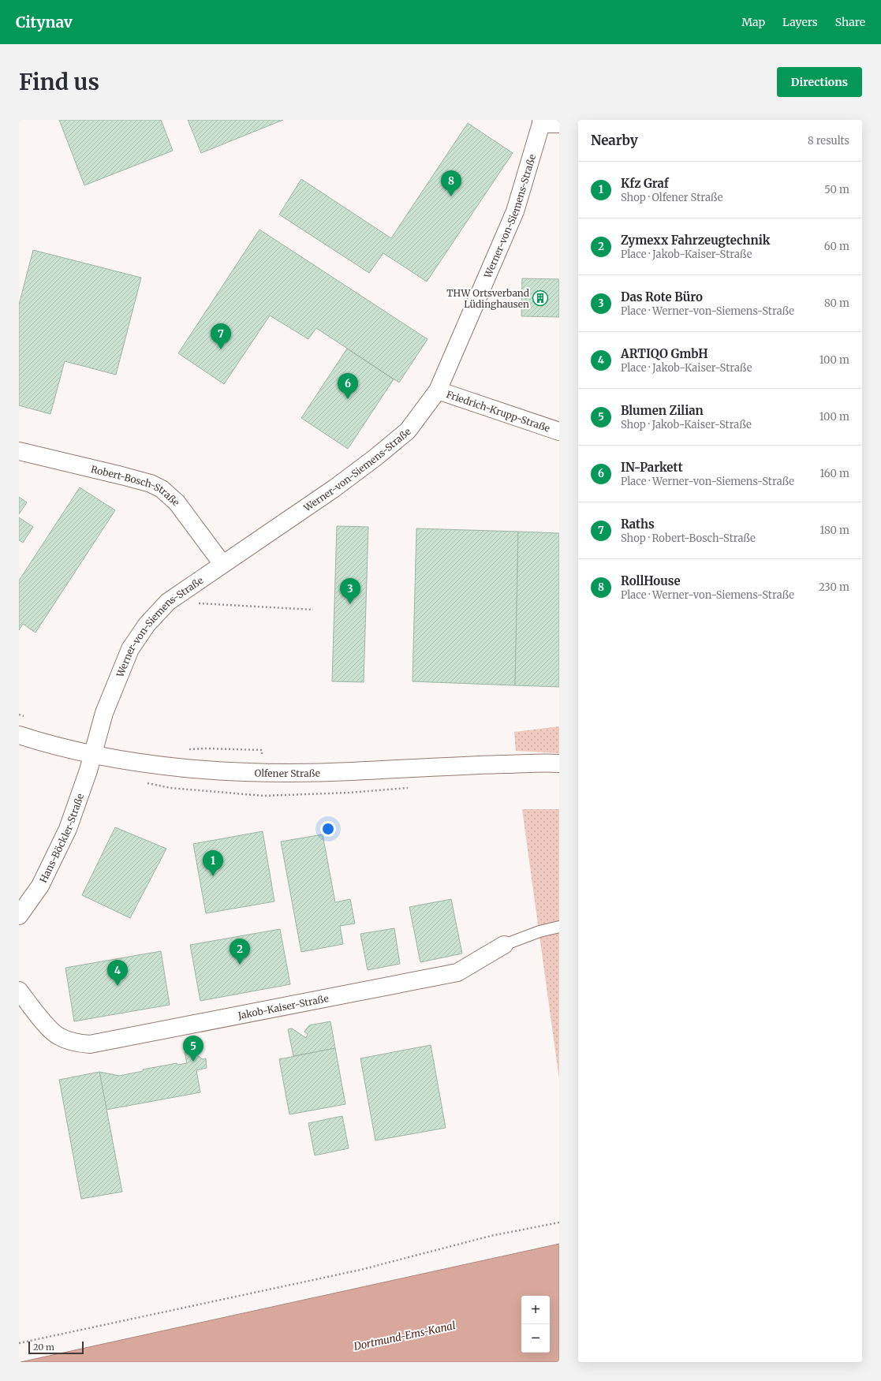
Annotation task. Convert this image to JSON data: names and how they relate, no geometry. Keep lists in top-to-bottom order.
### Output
{
  "streets": {
    "street": [
      "Werner-von-Siemens-Straße",
      "Friedrich-Krupp-Straße",
      "Robert-Bosch-Straße",
      "Olfener Straße",
      "Hans-Böckler-Straße",
      "Jakob-Kaiser-Straße"
    ]
  },
  "crossings": [
    ["Werner-von-Siemens-Straße", "Friedrich-Krupp-Straße"],
    ["Werner-von-Siemens-Straße", "Robert-Bosch-Straße"],
    ["Werner-von-Siemens-Straße", "Olfener Straße"],
    ["Werner-von-Siemens-Straße", "Hans-Böckler-Straße"],
    ["Olfener Straße", "Hans-Böckler-Straße"]
  ],
  "water": ["Dortmund-Ems-Kanal"],
  "places": {
    "building": ["THW Ortsverband Lüdinghausen"]
  },
  "scale_bar": "20 m",
  "page": {
    "header": "Citynav",
    "nav": ["Map", "Layers", "Share"],
    "buttons": "Directions",
    "title": "Find us",
    "heading": ["Nearby", "8 results"],
    "list": [
      {
        "mark": "1",
        "name": "Kfz Graf",
        "note": "Shop · Olfener Straße",
        "value": "50 m"
      },
      {
        "mark": "2",
        "name": "Zymexx Fahrzeugtechnik",
        "note": "Place · Jakob-Kaiser-Straße",
        "value": "60 m"
      },
      {
        "mark": "3",
        "name": "Das Rote Büro",
        "note": "Place · Werner-von-Siemens-Straße",
        "value": "80 m"
      },
      {
        "mark": "4",
        "name": "ARTIQO GmbH",
        "note": "Place · Jakob-Kaiser-Straße",
        "value": "100 m"
      },
      {
        "mark": "5",
        "name": "Blumen Zilian",
        "note": "Shop · Jakob-Kaiser-Straße",
        "value": "100 m"
      },
      {
        "mark": "6",
        "name": "IN-Parkett",
        "note": "Place · Werner-von-Siemens-Straße",
        "value": "160 m"
      },
      {
        "mark": "7",
        "name": "Raths",
        "note": "Shop · Robert-Bosch-Straße",
        "value": "180 m"
      },
      {
        "mark": "8",
        "name": "RollHouse",
        "note": "Place · Werner-von-Siemens-Straße",
        "value": "230 m"
      }
    ],
    "pins": [
      "8",
      "7",
      "6",
      "3",
      "1",
      "2",
      "4",
      "5"
    ],
    "map_buttons": ["+", "−"],
    "scale": "20 m"
  }
}
